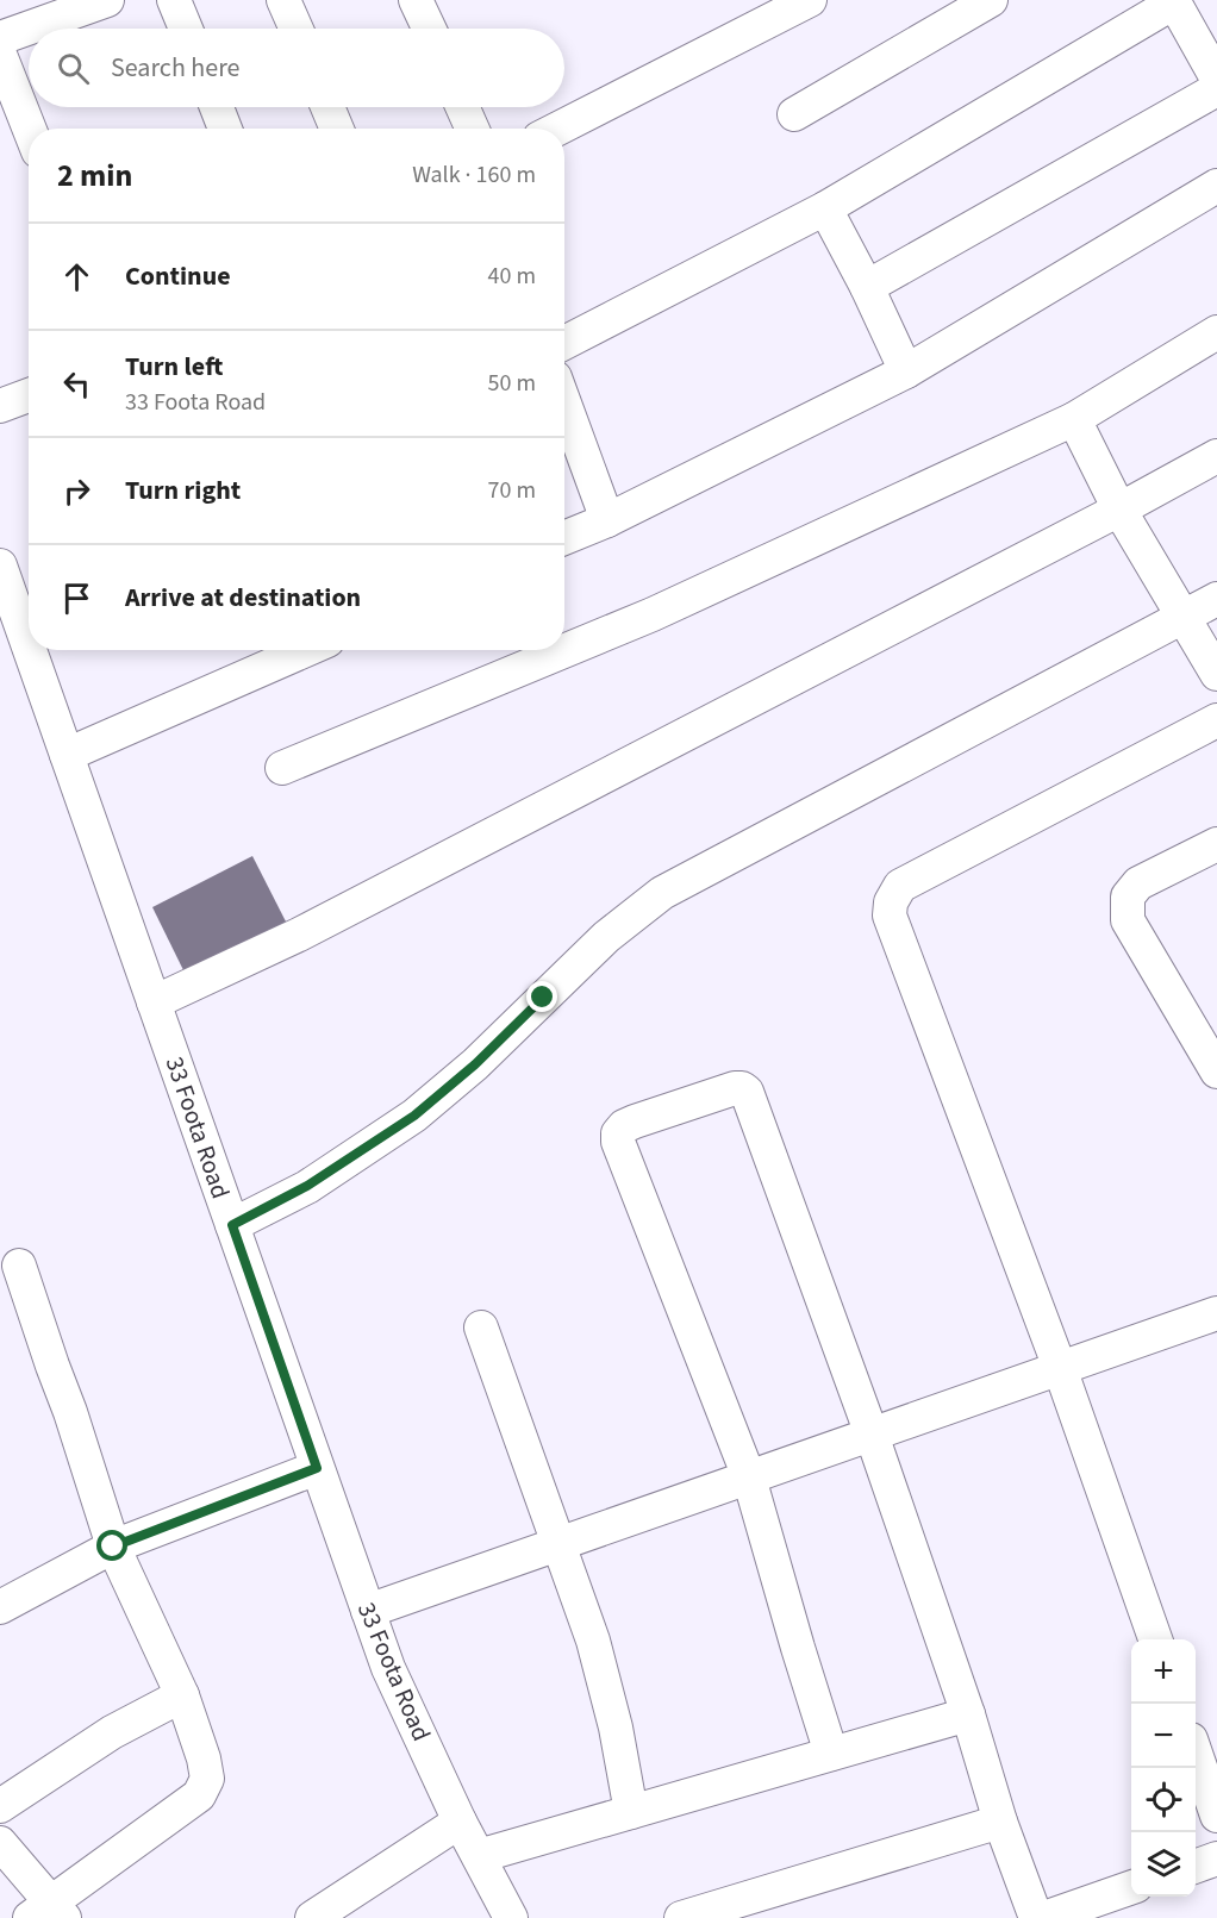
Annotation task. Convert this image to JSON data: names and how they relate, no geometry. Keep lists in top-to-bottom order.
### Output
{
  "streets": {
    "street": ["33 Foota Road"]
  },
  "page": {
    "search": "Search here",
    "heading": ["2 min", "Walk · 160 m"],
    "list": [
      ["Continue", "40 m"],
      ["Turn left", "33 Foota Road", "50 m"],
      ["Turn right", "70 m"],
      "Arrive at destination"
    ],
    "map_buttons": ["+", "−"]
  }
}
